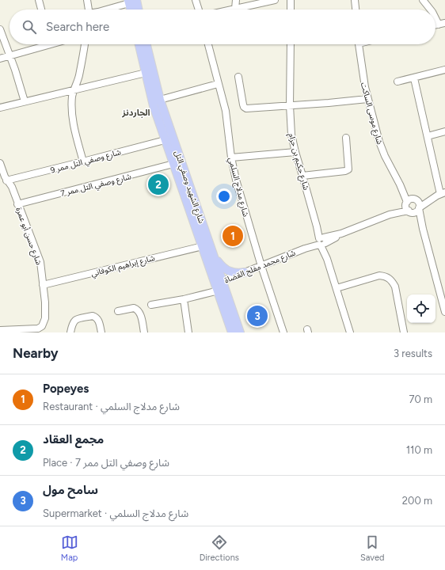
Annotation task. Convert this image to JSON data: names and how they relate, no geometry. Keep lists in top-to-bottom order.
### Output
{
  "streets": {
    "main road": ["شارع الشهيد وصفي التل"],
    "street": [
      "شارع موسى الساكت",
      "شارع وصفي التل ممر 9",
      "شارع حكيم بن حزام",
      "شارع وصفي التل ممر 7",
      "شارع مدلاج السلمي",
      "شارع حسن أبو عمرة",
      "شارع إبراهيم الكوفاني",
      "شارع محمد مفلح القضاة"
    ]
  },
  "crossings": [
    ["شارع موسى الساكت", "شارع محمد مفلح القضاة"],
    ["شارع وصفي التل ممر 9", "شارع الشهيد وصفي التل"],
    ["شارع وصفي التل ممر 9", "شارع حسن أبو عمرة"],
    ["شارع حكيم بن حزام", "شارع محمد مفلح القضاة"],
    ["شارع وصفي التل ممر 7", "شارع الشهيد وصفي التل"],
    ["شارع وصفي التل ممر 7", "شارع حسن أبو عمرة"],
    ["شارع الشهيد وصفي التل", "شارع إبراهيم الكوفاني"],
    ["شارع الشهيد وصفي التل", "شارع محمد مفلح القضاة"],
    ["شارع مدلاج السلمي", "شارع محمد مفلح القضاة"],
    ["شارع حسن أبو عمرة", "شارع إبراهيم الكوفاني"]
  ],
  "districts": ["الجاردنز"],
  "page": {
    "search": "Search here",
    "pins": ["2", "1", "3"],
    "heading": ["Nearby", "3 results"],
    "list": [
      {
        "mark": "1",
        "name": "Popeyes",
        "note": "Restaurant · شارع مدلاج السلمي",
        "value": "70 m"
      },
      {
        "mark": "2",
        "name": "مجمع العقاد",
        "note": "Place · شارع وصفي التل ممر 7",
        "value": "110 m"
      },
      {
        "mark": "3",
        "name": "سامح مول",
        "note": "Supermarket · شارع مدلاج السلمي",
        "value": "200 m"
      }
    ],
    "nav": ["Map", "Directions", "Saved"]
  }
}
